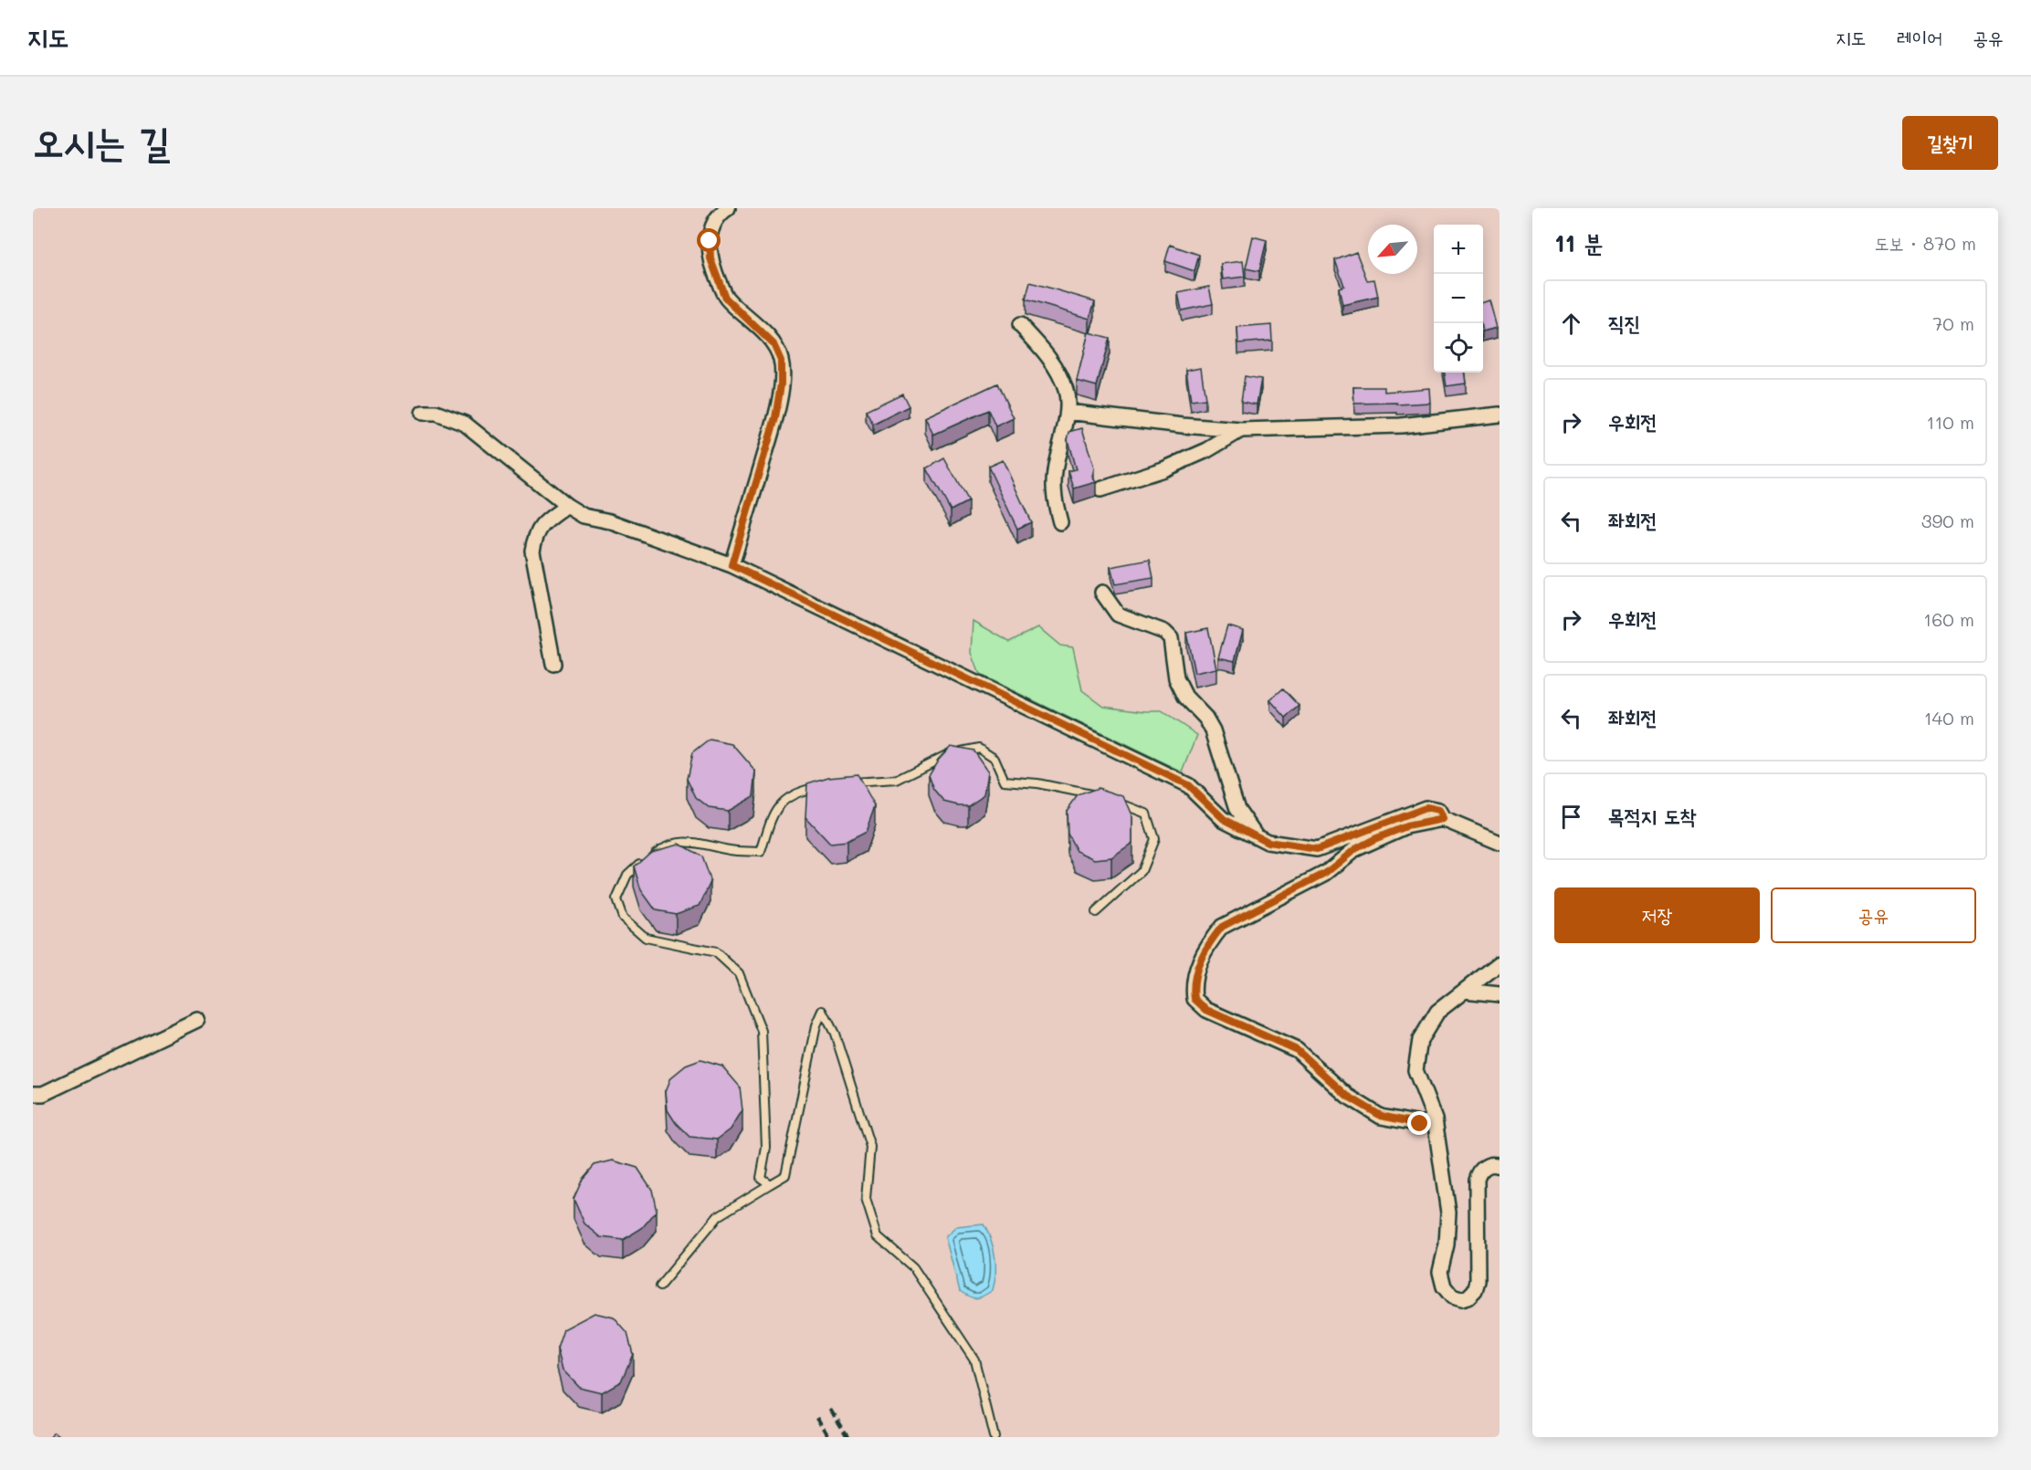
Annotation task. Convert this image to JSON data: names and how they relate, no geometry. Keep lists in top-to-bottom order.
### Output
{
  "north": "bottom left",
  "page": {
    "header": "지도",
    "nav": ["지도", "레이어", "공유"],
    "title": "오시는 길",
    "buttons": [
      "길찾기",
      ["저장", "공유"]
    ],
    "heading": ["11 분", "도보 · 870 m"],
    "map_buttons": ["+", "−"],
    "list": [
      ["직진", "70 m"],
      ["우회전", "110 m"],
      ["좌회전", "390 m"],
      ["우회전", "160 m"],
      ["좌회전", "140 m"],
      "목적지 도착"
    ]
  }
}
